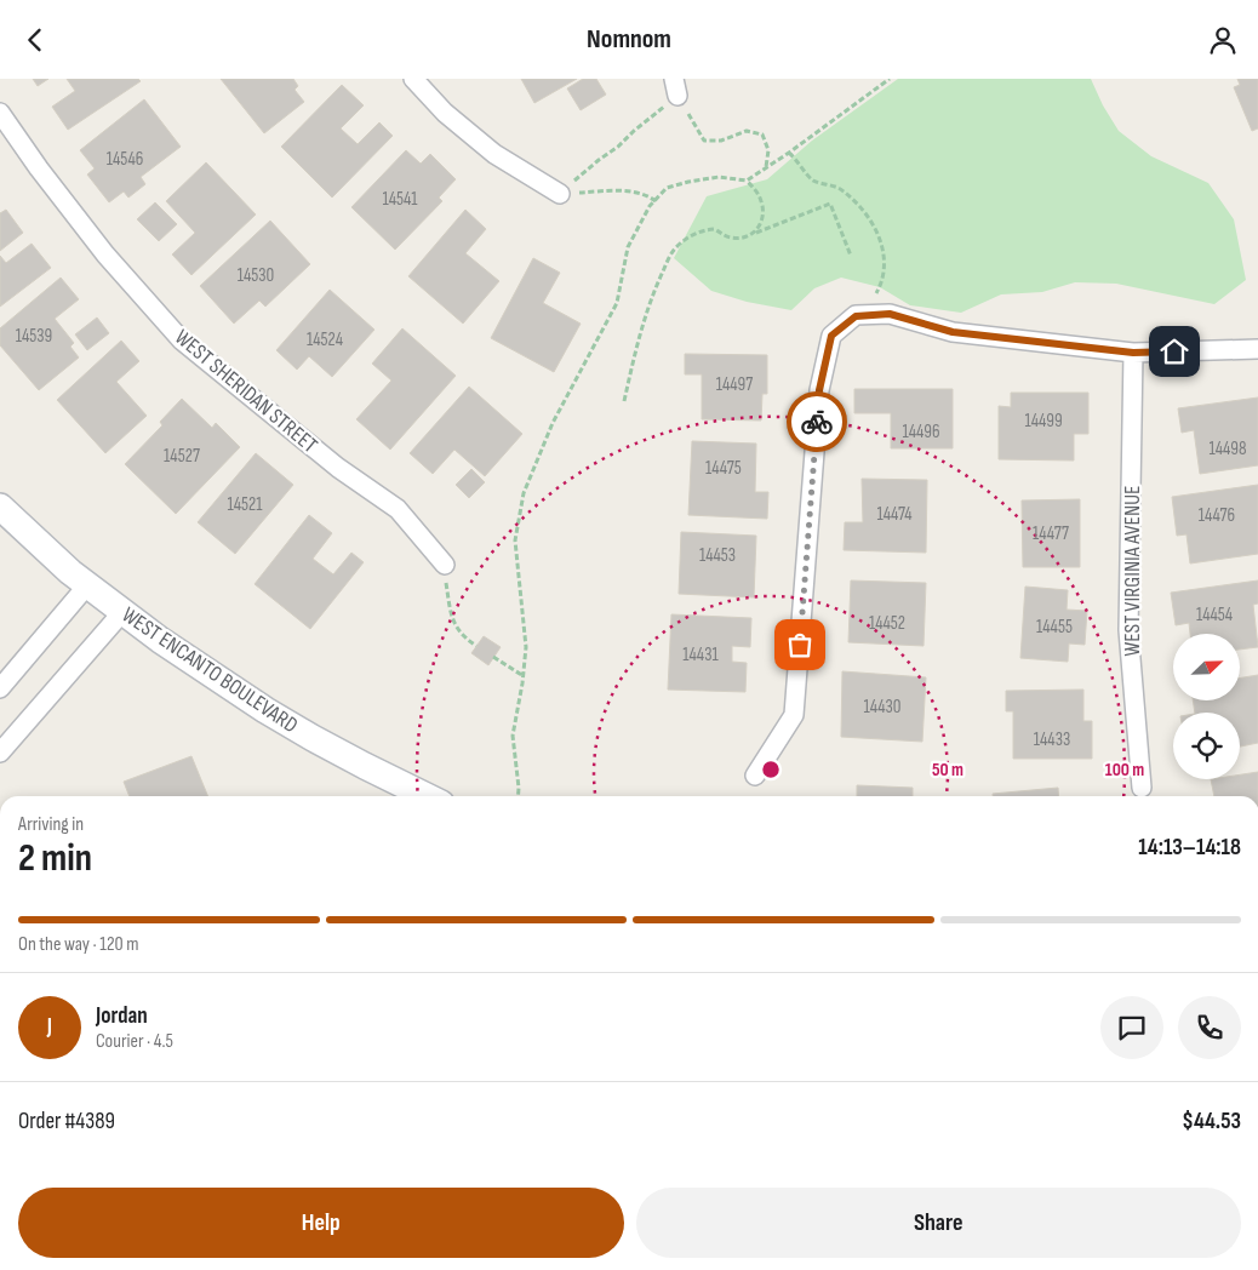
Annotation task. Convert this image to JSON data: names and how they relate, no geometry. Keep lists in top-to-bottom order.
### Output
{
  "streets": {
    "main road": ["WEST ENCANTO BOULEVARD"],
    "street": ["WEST SHERIDAN STREET", "WEST VIRGINIA AVENUE"]
  },
  "house_numbers": [
    "14546",
    "14541",
    "14530",
    "14539",
    "14524",
    "14497",
    "14499",
    "14496",
    "14498",
    "14527",
    "14475",
    "14521",
    "14474",
    "14476",
    "14477",
    "14453",
    "14454",
    "14452",
    "14455",
    "14431",
    "14430",
    "14433"
  ],
  "north": "top right",
  "page": {
    "header": "Nomnom",
    "heading": ["2 min", "Arriving in", "14:13–14:18"],
    "panel": [
      "Jordan",
      "Courier · 4.5",
      "Order #4389",
      "$44.53"
    ],
    "bar": "On the way · 120 m",
    "round": "J",
    "buttons": ["Help", "Share"]
  },
  "rings": ["50 m", "100 m"]
}
